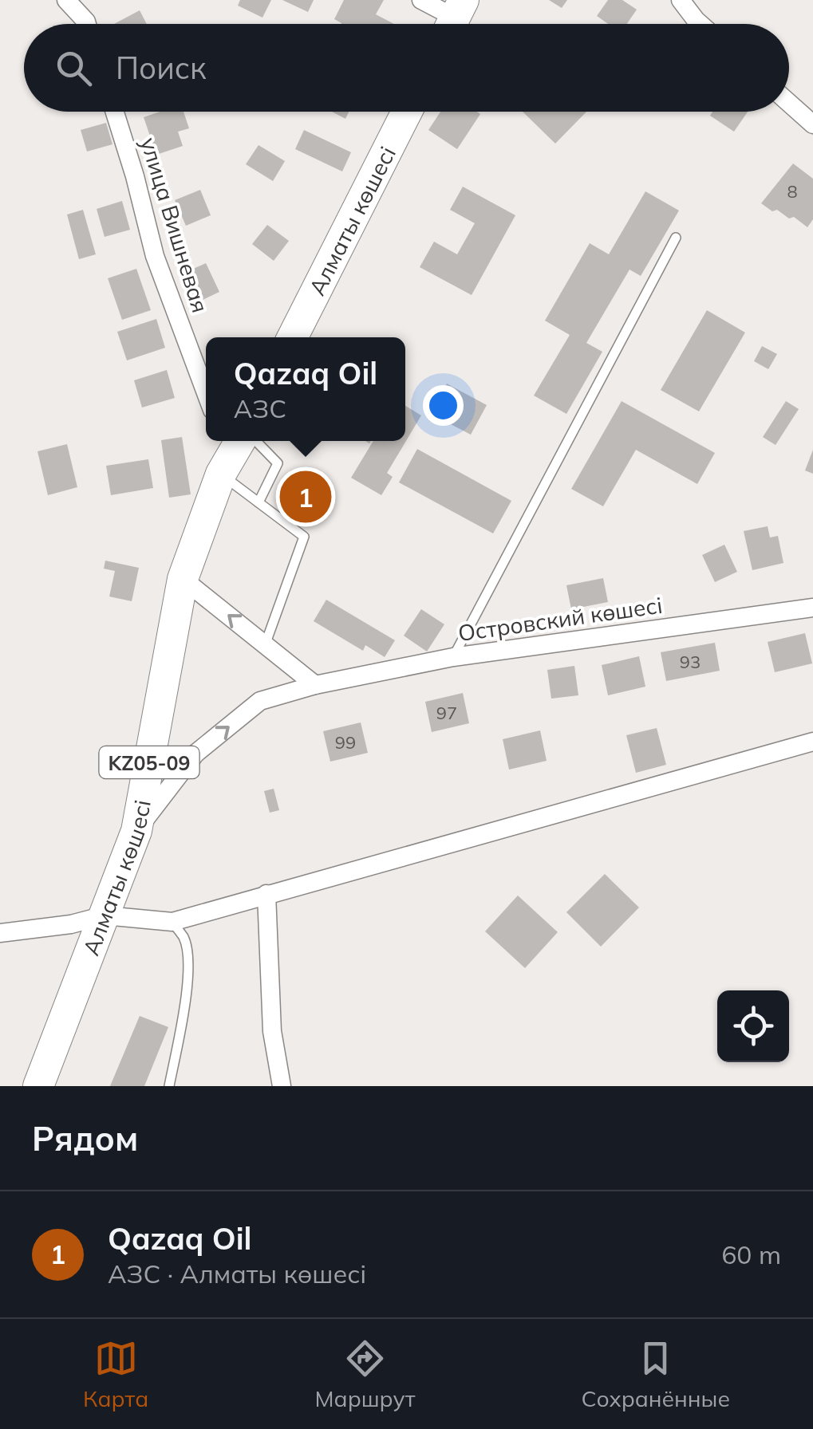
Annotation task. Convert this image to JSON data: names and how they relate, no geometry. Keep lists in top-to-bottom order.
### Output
{
  "streets": {
    "main road": ["Алматы көшесі", "KZ05-09"],
    "street": ["улица Вишневая", "Островский көшесі"]
  },
  "crossings": [
    ["Алматы көшесі", "Островский көшесі"]
  ],
  "house_numbers": [
    "8",
    "93",
    "97",
    "99"
  ],
  "page": {
    "search": "Поиск",
    "popup": ["Qazaq Oil", "АЗС"],
    "pins": "1",
    "heading": "Рядом",
    "list": [
      {
        "mark": "1",
        "name": "Qazaq Oil",
        "note": "АЗС · Алматы көшесі",
        "value": "60 m"
      }
    ],
    "nav": ["Карта", "Маршрут", "Сохранённые"]
  }
}
